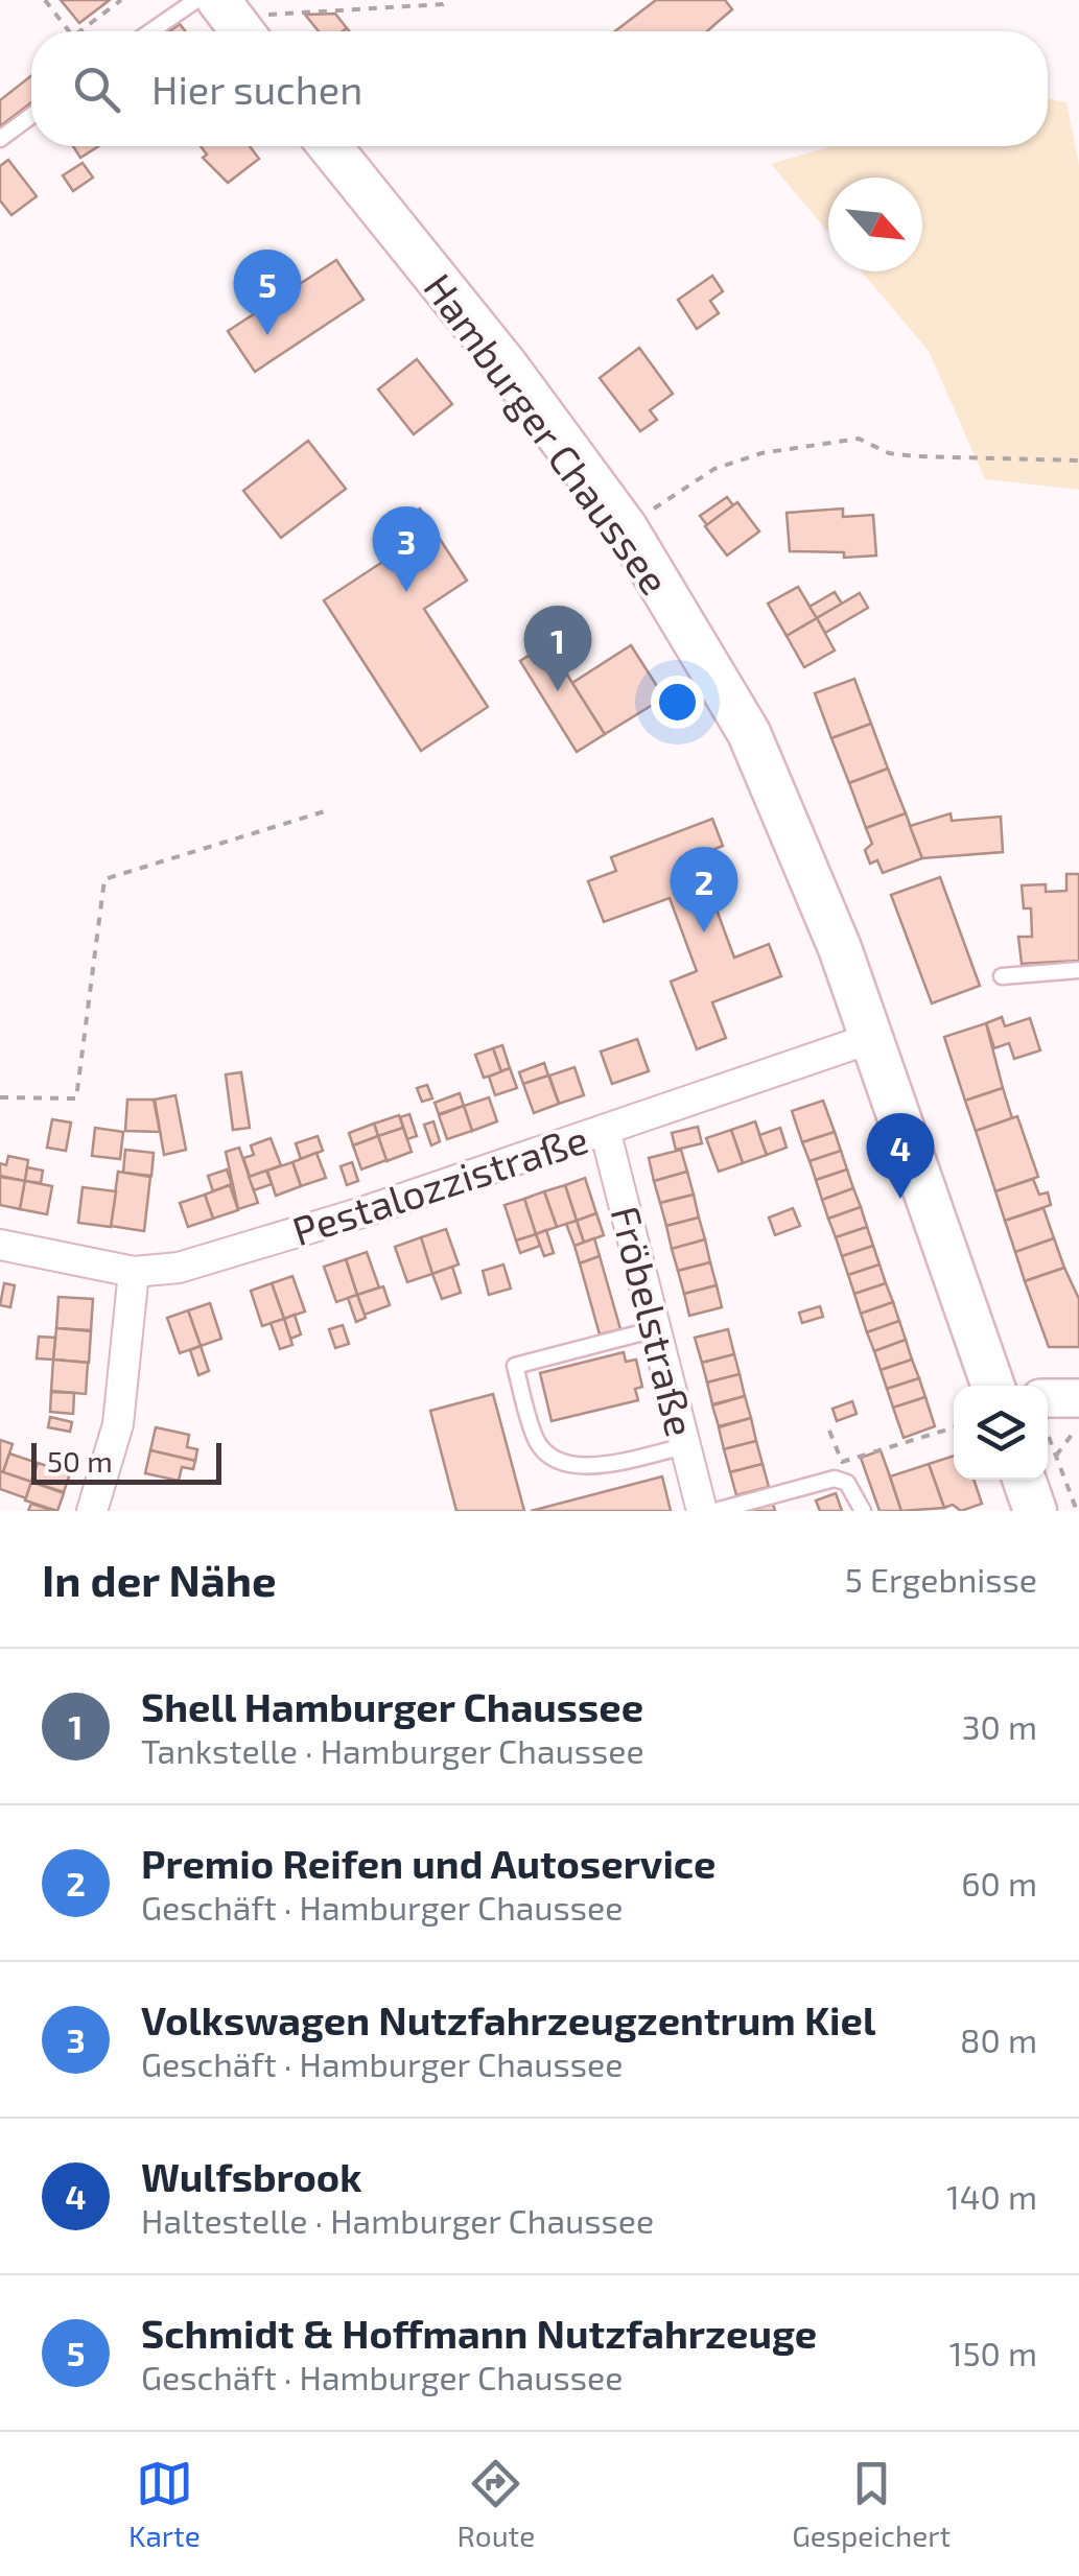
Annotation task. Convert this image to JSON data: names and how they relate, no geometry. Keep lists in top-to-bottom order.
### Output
{
  "streets": {
    "main road": ["Hamburger Chaussee"],
    "street": ["Pestalozzistraße", "Fröbelstraße"]
  },
  "crossings": [
    ["Hamburger Chaussee", "Pestalozzistraße"],
    ["Pestalozzistraße", "Fröbelstraße"]
  ],
  "scale_bar": "50 m",
  "north": "bottom right",
  "page": {
    "search": "Hier suchen",
    "pins": [
      "5",
      "3",
      "1",
      "2",
      "4"
    ],
    "scale": "50 m",
    "heading": ["In der Nähe", "5 Ergebnisse"],
    "list": [
      {
        "mark": "1",
        "name": "Shell Hamburger Chaussee",
        "note": "Tankstelle · Hamburger Chaussee",
        "value": "30 m"
      },
      {
        "mark": "2",
        "name": "Premio Reifen und Autoservice",
        "note": "Geschäft · Hamburger Chaussee",
        "value": "60 m"
      },
      {
        "mark": "3",
        "name": "Volkswagen Nutzfahrzeugzentrum Kiel",
        "note": "Geschäft · Hamburger Chaussee",
        "value": "80 m"
      },
      {
        "mark": "4",
        "name": "Wulfsbrook",
        "note": "Haltestelle · Hamburger Chaussee",
        "value": "140 m"
      },
      {
        "mark": "5",
        "name": "Schmidt & Hoffmann Nutzfahrzeuge",
        "note": "Geschäft · Hamburger Chaussee",
        "value": "150 m"
      }
    ],
    "nav": ["Karte", "Route", "Gespeichert"]
  }
}
